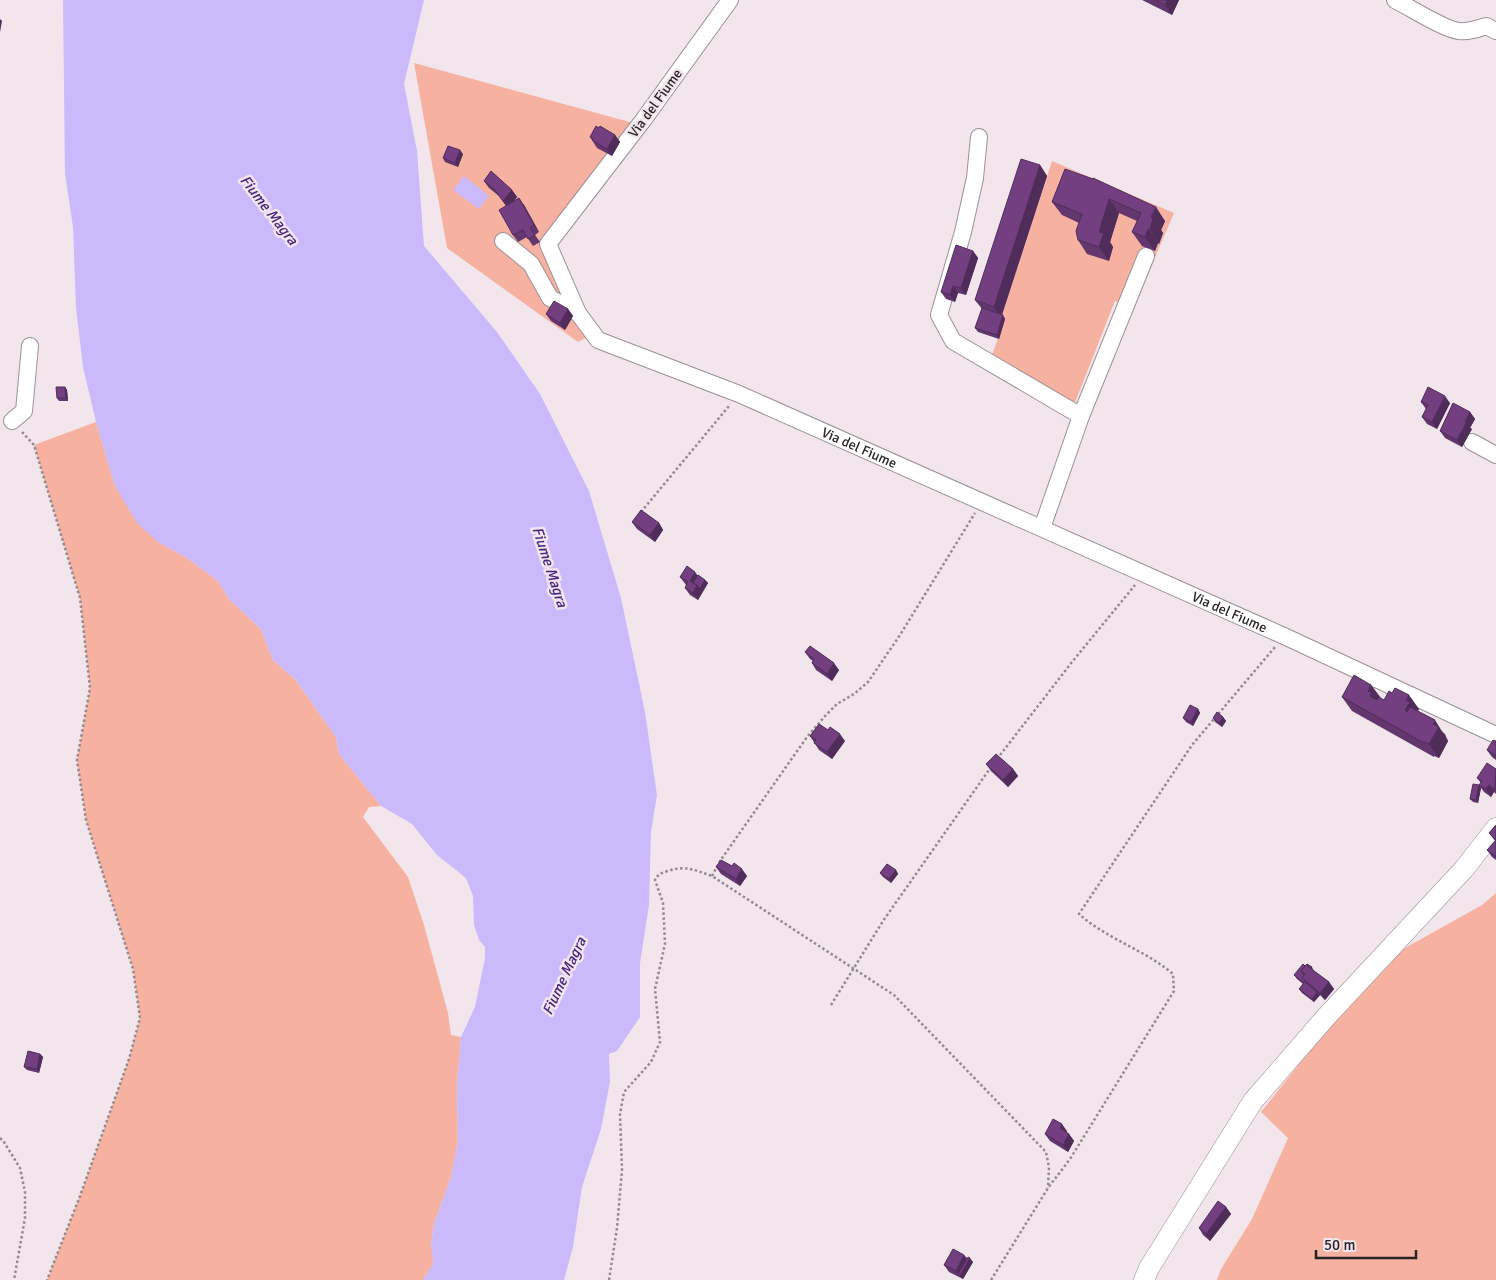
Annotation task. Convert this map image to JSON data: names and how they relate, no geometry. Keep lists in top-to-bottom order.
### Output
{
  "streets": {
    "street": ["Via del Fiume"]
  },
  "water": ["Fiume Magra"],
  "scale_bar": "50 m"
}
